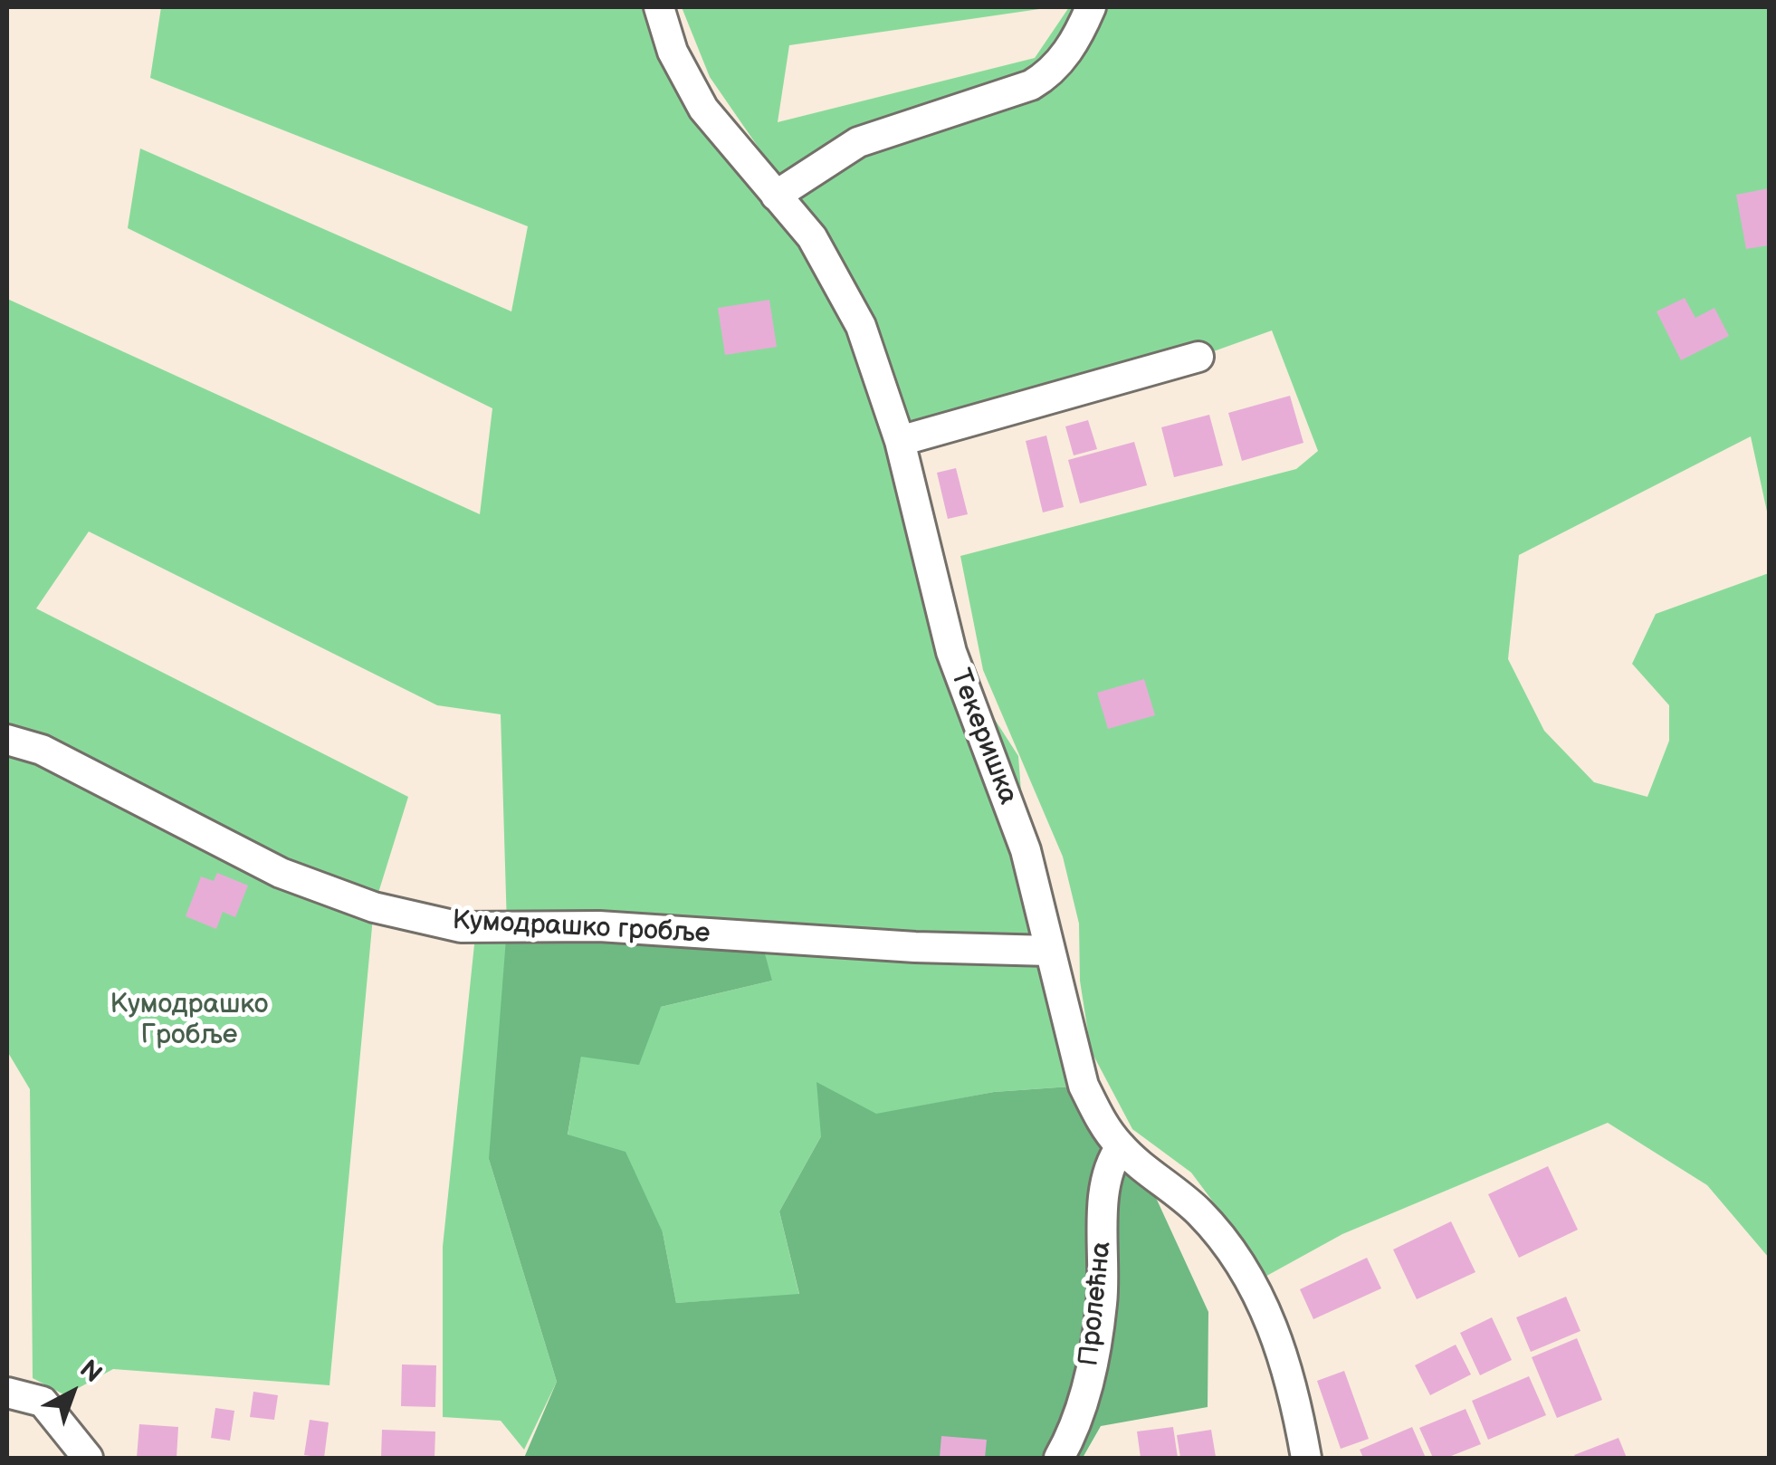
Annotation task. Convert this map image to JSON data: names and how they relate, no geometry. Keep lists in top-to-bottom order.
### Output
{
  "streets": {
    "street": ["Текеришка", "Кумодрашко гробље", "Пролећна"]
  },
  "crossings": [
    ["Текеришка", "Кумодрашко гробље"],
    ["Текеришка", "Пролећна"]
  ],
  "parks": ["Кумодрашко Гробље"],
  "north": "top right"
}
